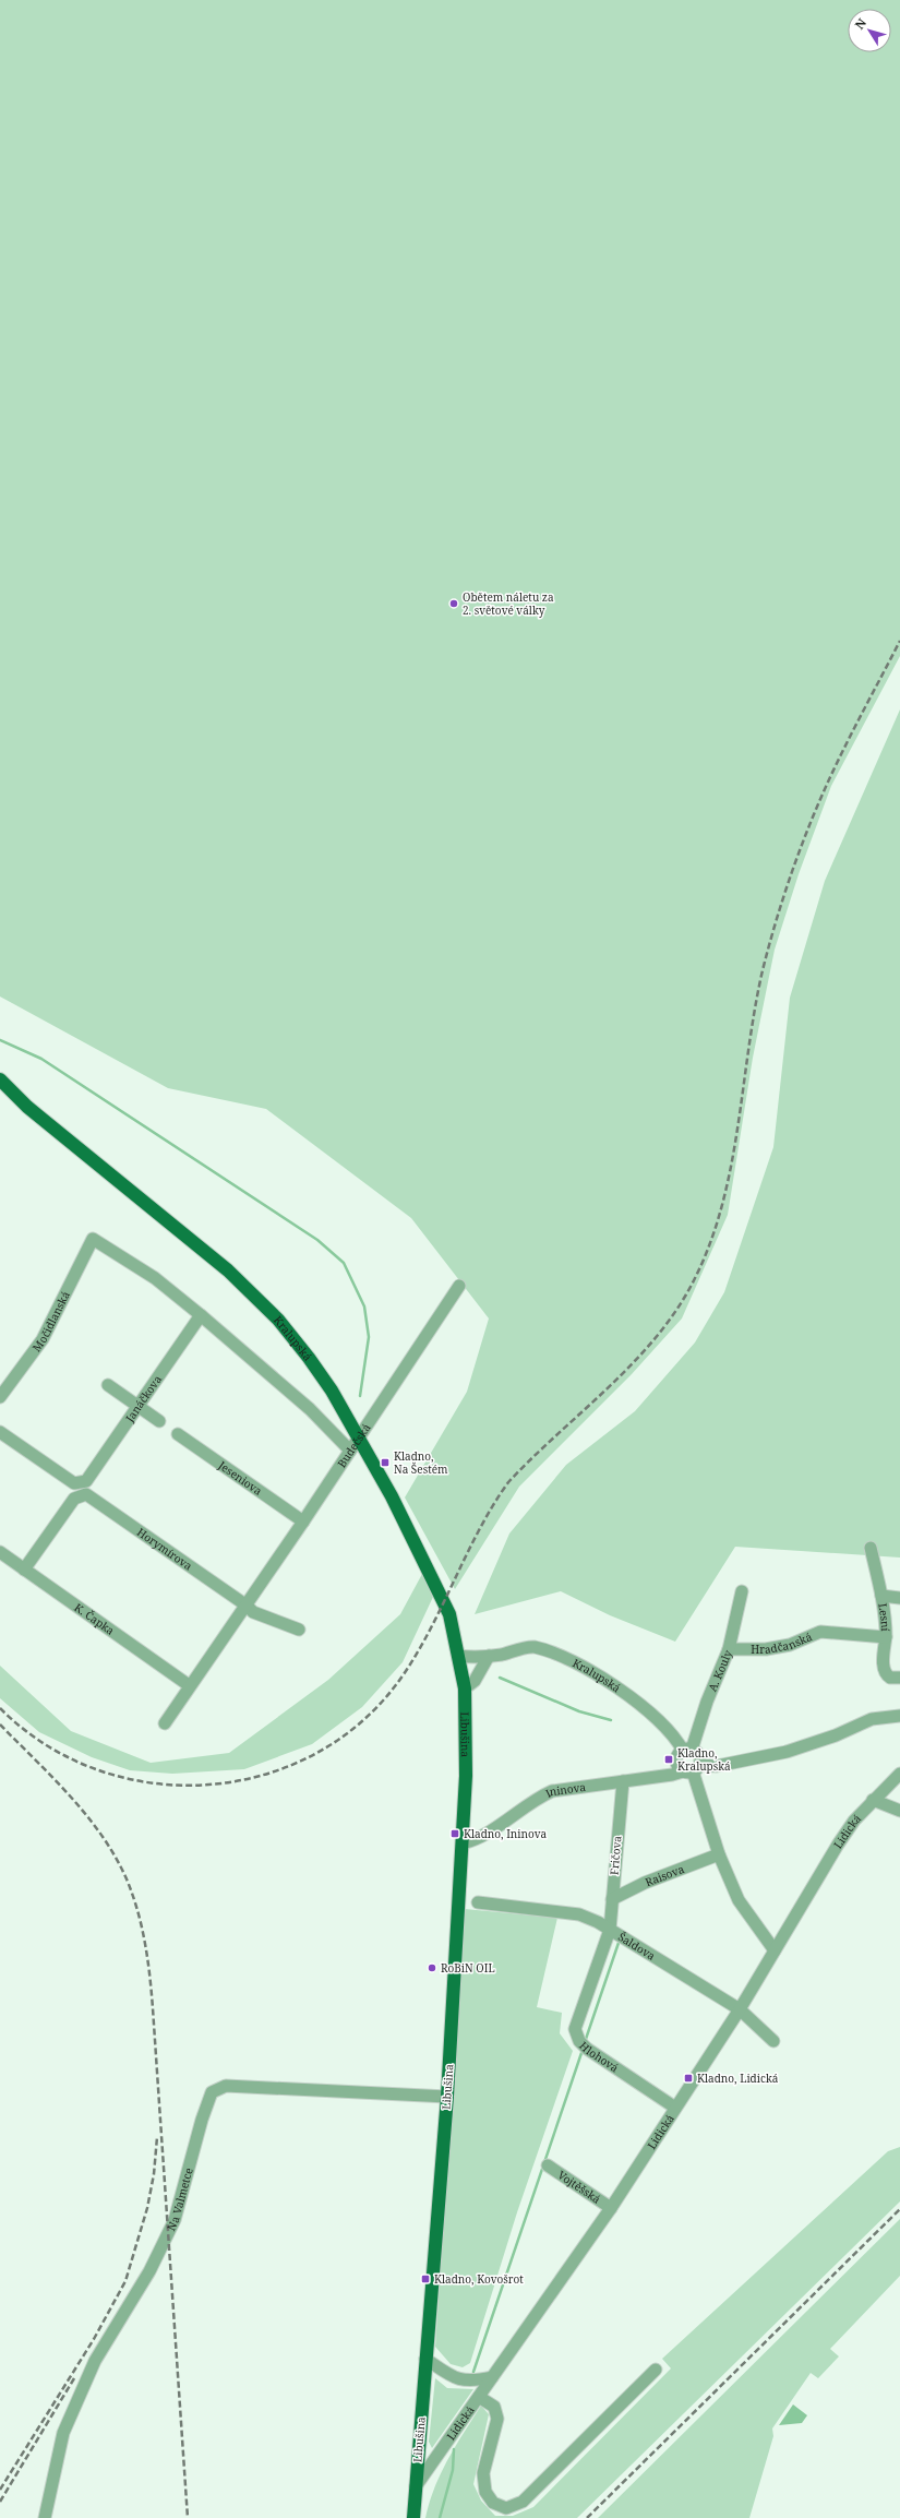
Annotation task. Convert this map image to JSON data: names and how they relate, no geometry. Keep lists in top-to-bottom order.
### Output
{
  "streets": {
    "main road": ["Kralupská", "Libušina"],
    "street": [
      "Močidlanská",
      "Janáčkova",
      "Budečská",
      "Jeseniova",
      "Horymírova",
      "Lesní",
      "K. Čapka",
      "Hradčanská",
      "A. Kouly",
      "Ininova",
      "Lidická",
      "Fričova",
      "Raisova",
      "Šaldova",
      "Hlohová",
      "Vojtěšská",
      "Na Valmetce"
    ]
  },
  "crossings": [
    ["Močidlanská", "Janáčkova"],
    ["Kralupská", "Budečská"],
    ["Kralupská", "A. Kouly"],
    ["Kralupská", "Libušina"],
    ["Budečská", "Jeseniova"],
    ["Budečská", "Horymírova"],
    ["Budečská", "K. Čapka"],
    ["Horymírova", "K. Čapka"],
    ["Lesní", "Hradčanská"],
    ["Hradčanská", "A. Kouly"],
    ["Libušina", "Ininova"],
    ["Libušina", "Lidická"],
    ["Libušina", "Na Valmetce"],
    ["Ininova", "Fričova"],
    ["Lidická", "Šaldova"],
    ["Lidická", "Hlohová"],
    ["Lidická", "Vojtěšská"],
    ["Fričova", "Raisova"],
    ["Fričova", "Šaldova"],
    ["Fričova", "Hlohová"],
    ["Šaldova", "Hlohová"]
  ],
  "places": {
    "other": ["Obětem náletu za 2. světové války", "RoBiN OIL"],
    "transit": [
      "Kladno, Na Šestém",
      "Kladno, Kralupská",
      "Kladno, Ininova",
      "Kladno, Lidická",
      "Kladno, Kovošrot"
    ]
  },
  "north": "top left"
}
